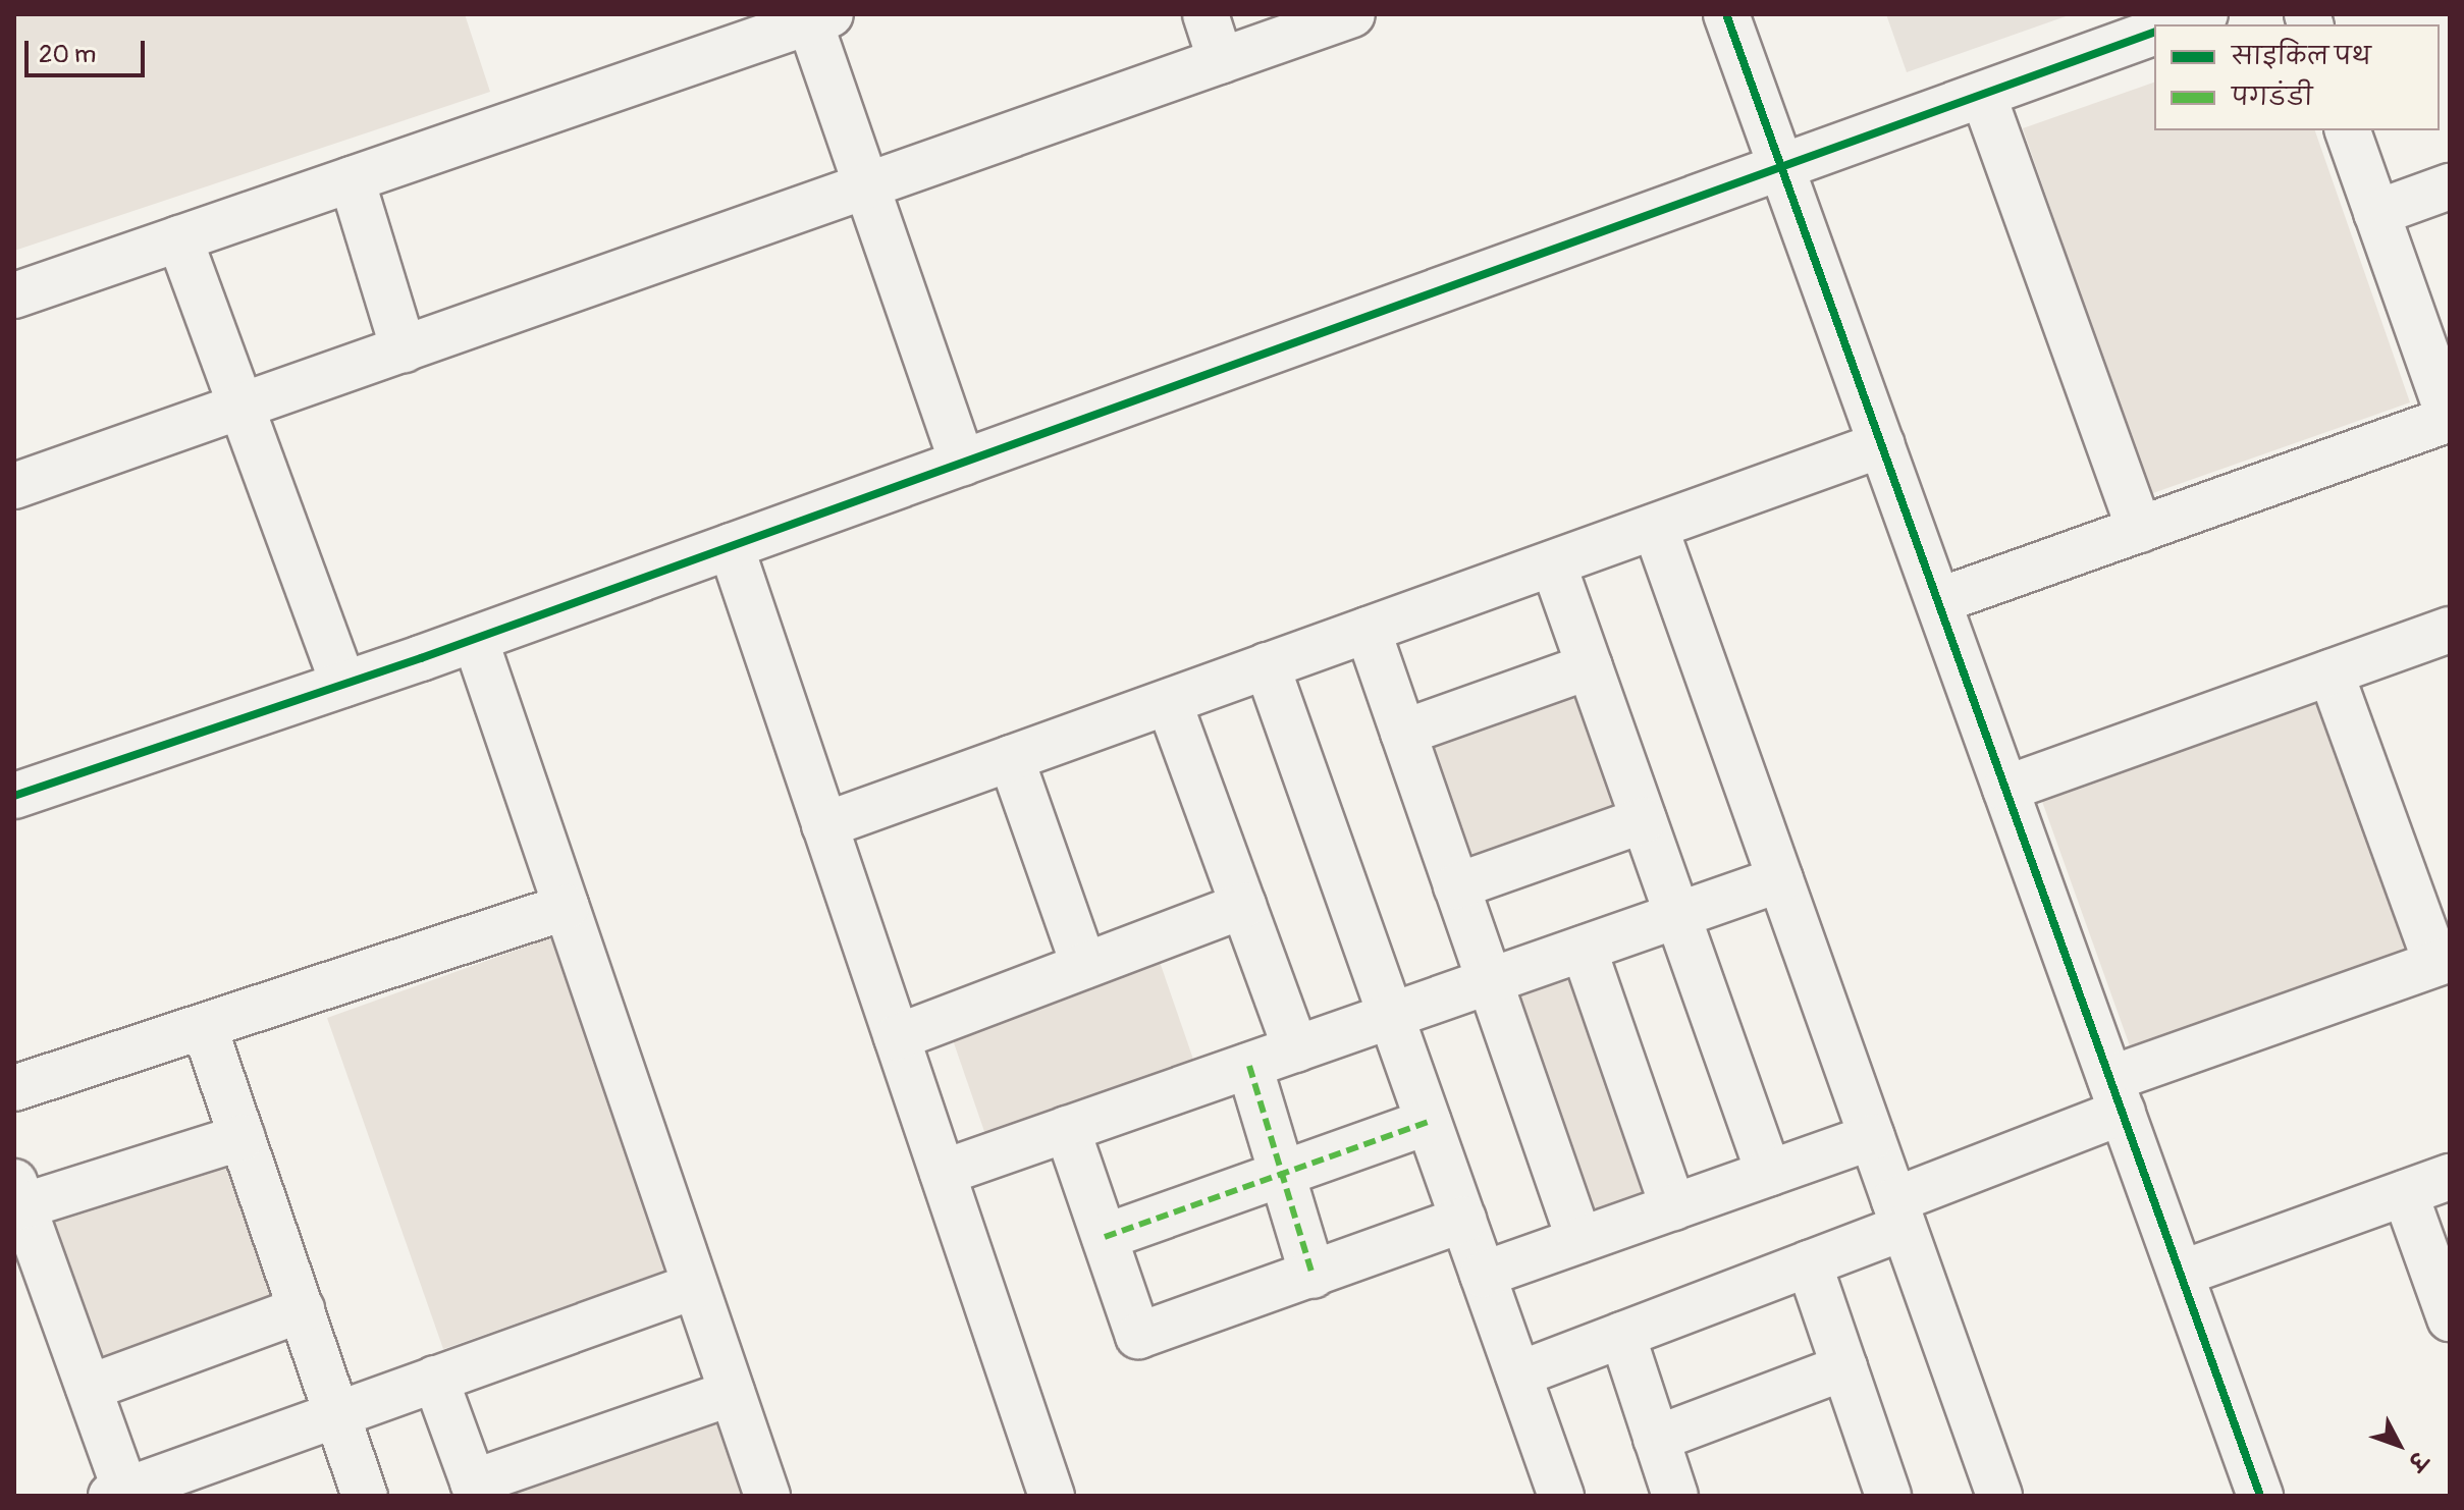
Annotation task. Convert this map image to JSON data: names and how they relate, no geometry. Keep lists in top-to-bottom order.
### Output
{
  "legend": ["साइकिल पथ", "पगडंडी"],
  "scale_bar": "20 m",
  "north": "bottom right"
}
